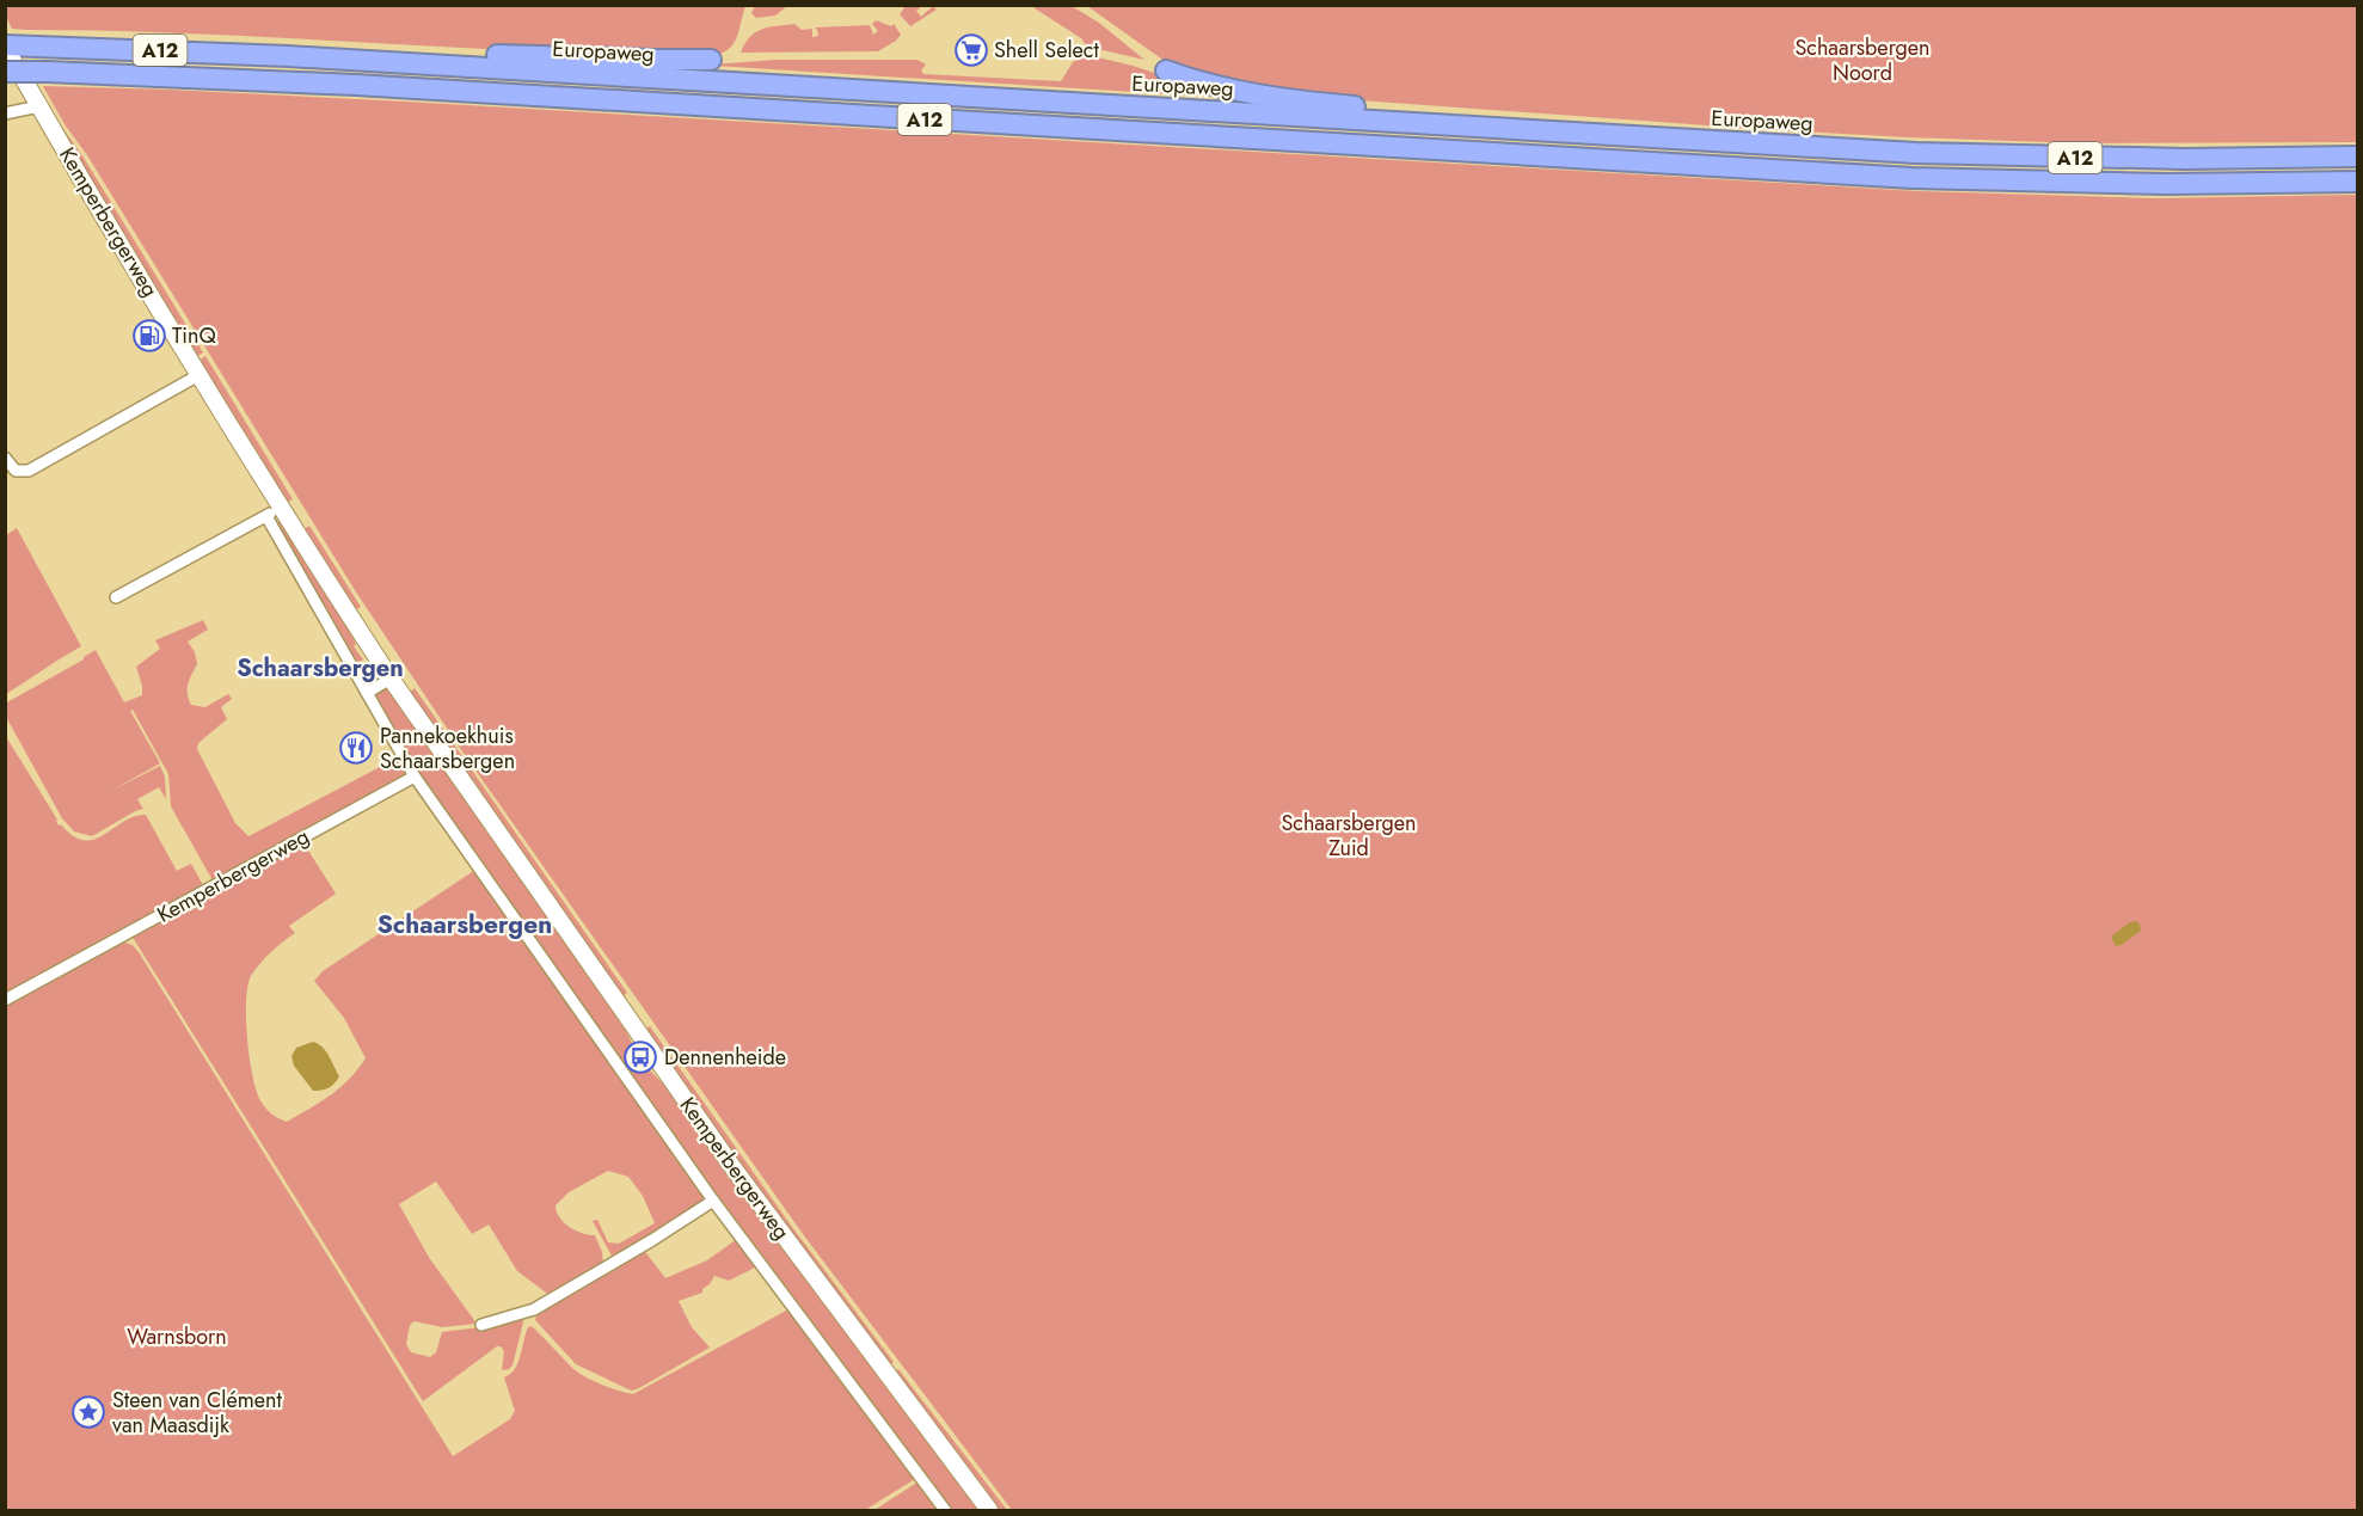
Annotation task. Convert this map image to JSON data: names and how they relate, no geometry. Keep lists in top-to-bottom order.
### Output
{
  "streets": {
    "highway": ["A12", "Europaweg"],
    "main road": ["Kemperbergerweg"]
  },
  "crossings": [
    ["A12", "Europaweg"],
    ["Europaweg", "Kemperbergerweg"]
  ],
  "districts": ["Schaarsbergen", "Schaarsbergen"],
  "parks": ["Schaarsbergen Noord", "Schaarsbergen Zuid", "Warnsborn"],
  "places": {
    "supermarket": ["Shell Select"],
    "fuel station": ["TinQ"],
    "restaurant": ["Pannekoekhuis Schaarsbergen"],
    "bus stop": ["Dennenheide"],
    "place": ["Steen van Clément van Maasdijk"]
  }
}
